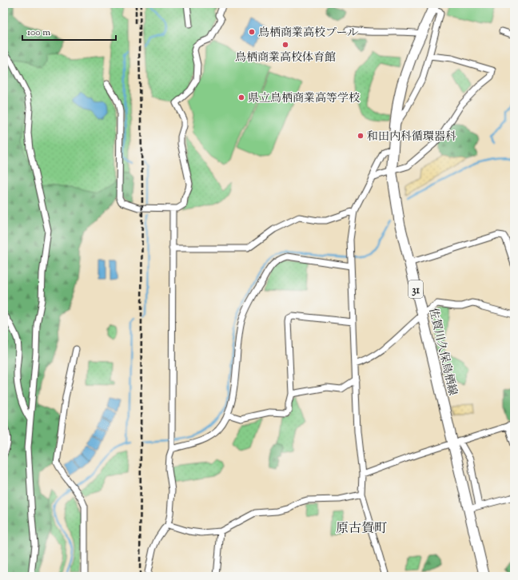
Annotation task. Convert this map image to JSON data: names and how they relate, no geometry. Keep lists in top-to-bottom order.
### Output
{
  "streets": {
    "main road": ["31", "佐賀川久保鳥栖線"]
  },
  "districts": ["原古賀町"],
  "places": [
    "鳥栖商業高校プール",
    "鳥栖商業高校体育館",
    "県立鳥栖商業高等学校",
    "和田内科循環器科"
  ],
  "scale_bar": "100 m"
}
